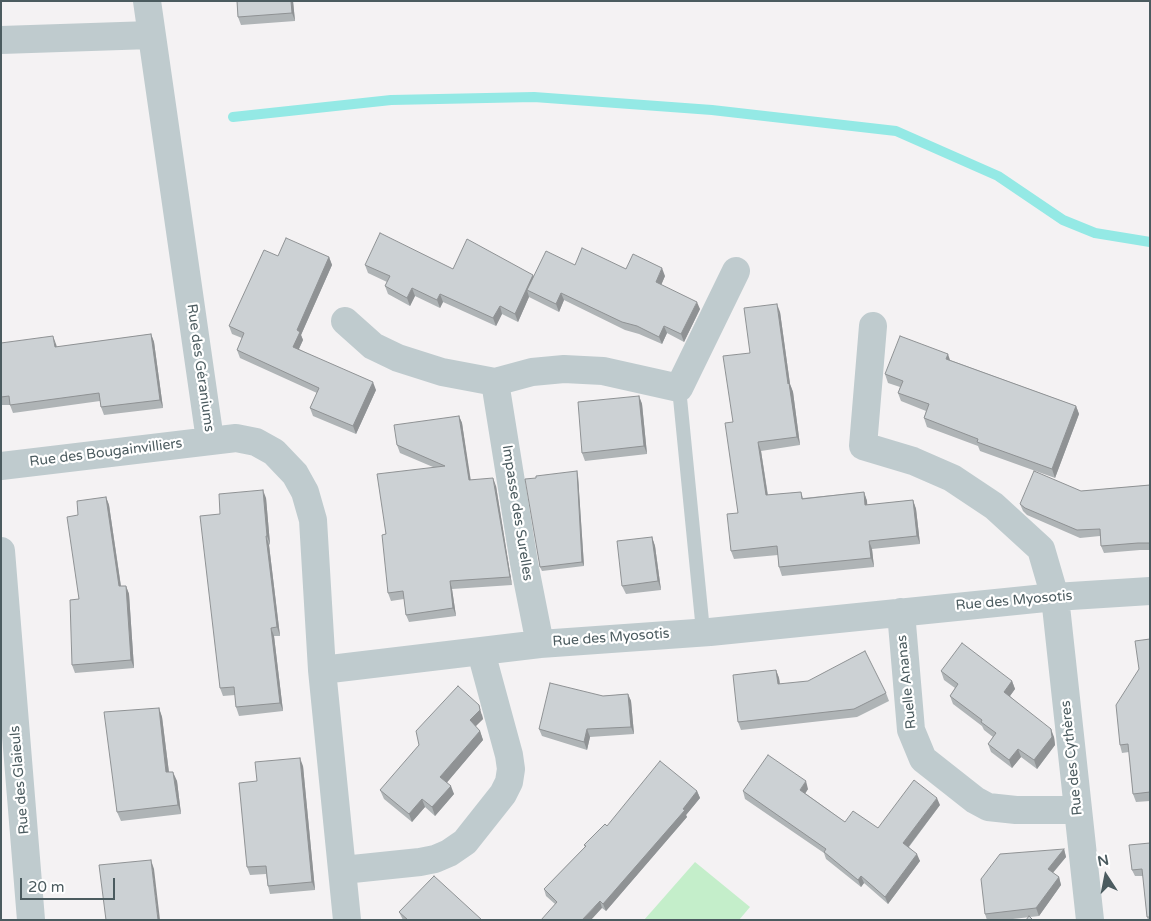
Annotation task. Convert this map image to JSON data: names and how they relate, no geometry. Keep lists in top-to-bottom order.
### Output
{
  "streets": {
    "street": [
      "Rue des Géraniums",
      "Rue des Bougainvilliers",
      "Impasse des Surelles",
      "Rue des Myosotis",
      "Ruelle Ananas",
      "Rue des Cythères",
      "Rue des Glaieuls"
    ]
  },
  "crossings": [
    ["Rue des Géraniums", "Rue des Bougainvilliers"],
    ["Rue des Géraniums", "Rue des Myosotis"],
    ["Impasse des Surelles", "Rue des Myosotis"],
    ["Rue des Myosotis", "Ruelle Ananas"],
    ["Rue des Myosotis", "Rue des Cythères"],
    ["Ruelle Ananas", "Rue des Cythères"]
  ],
  "scale_bar": "20 m",
  "north": "top"
}
